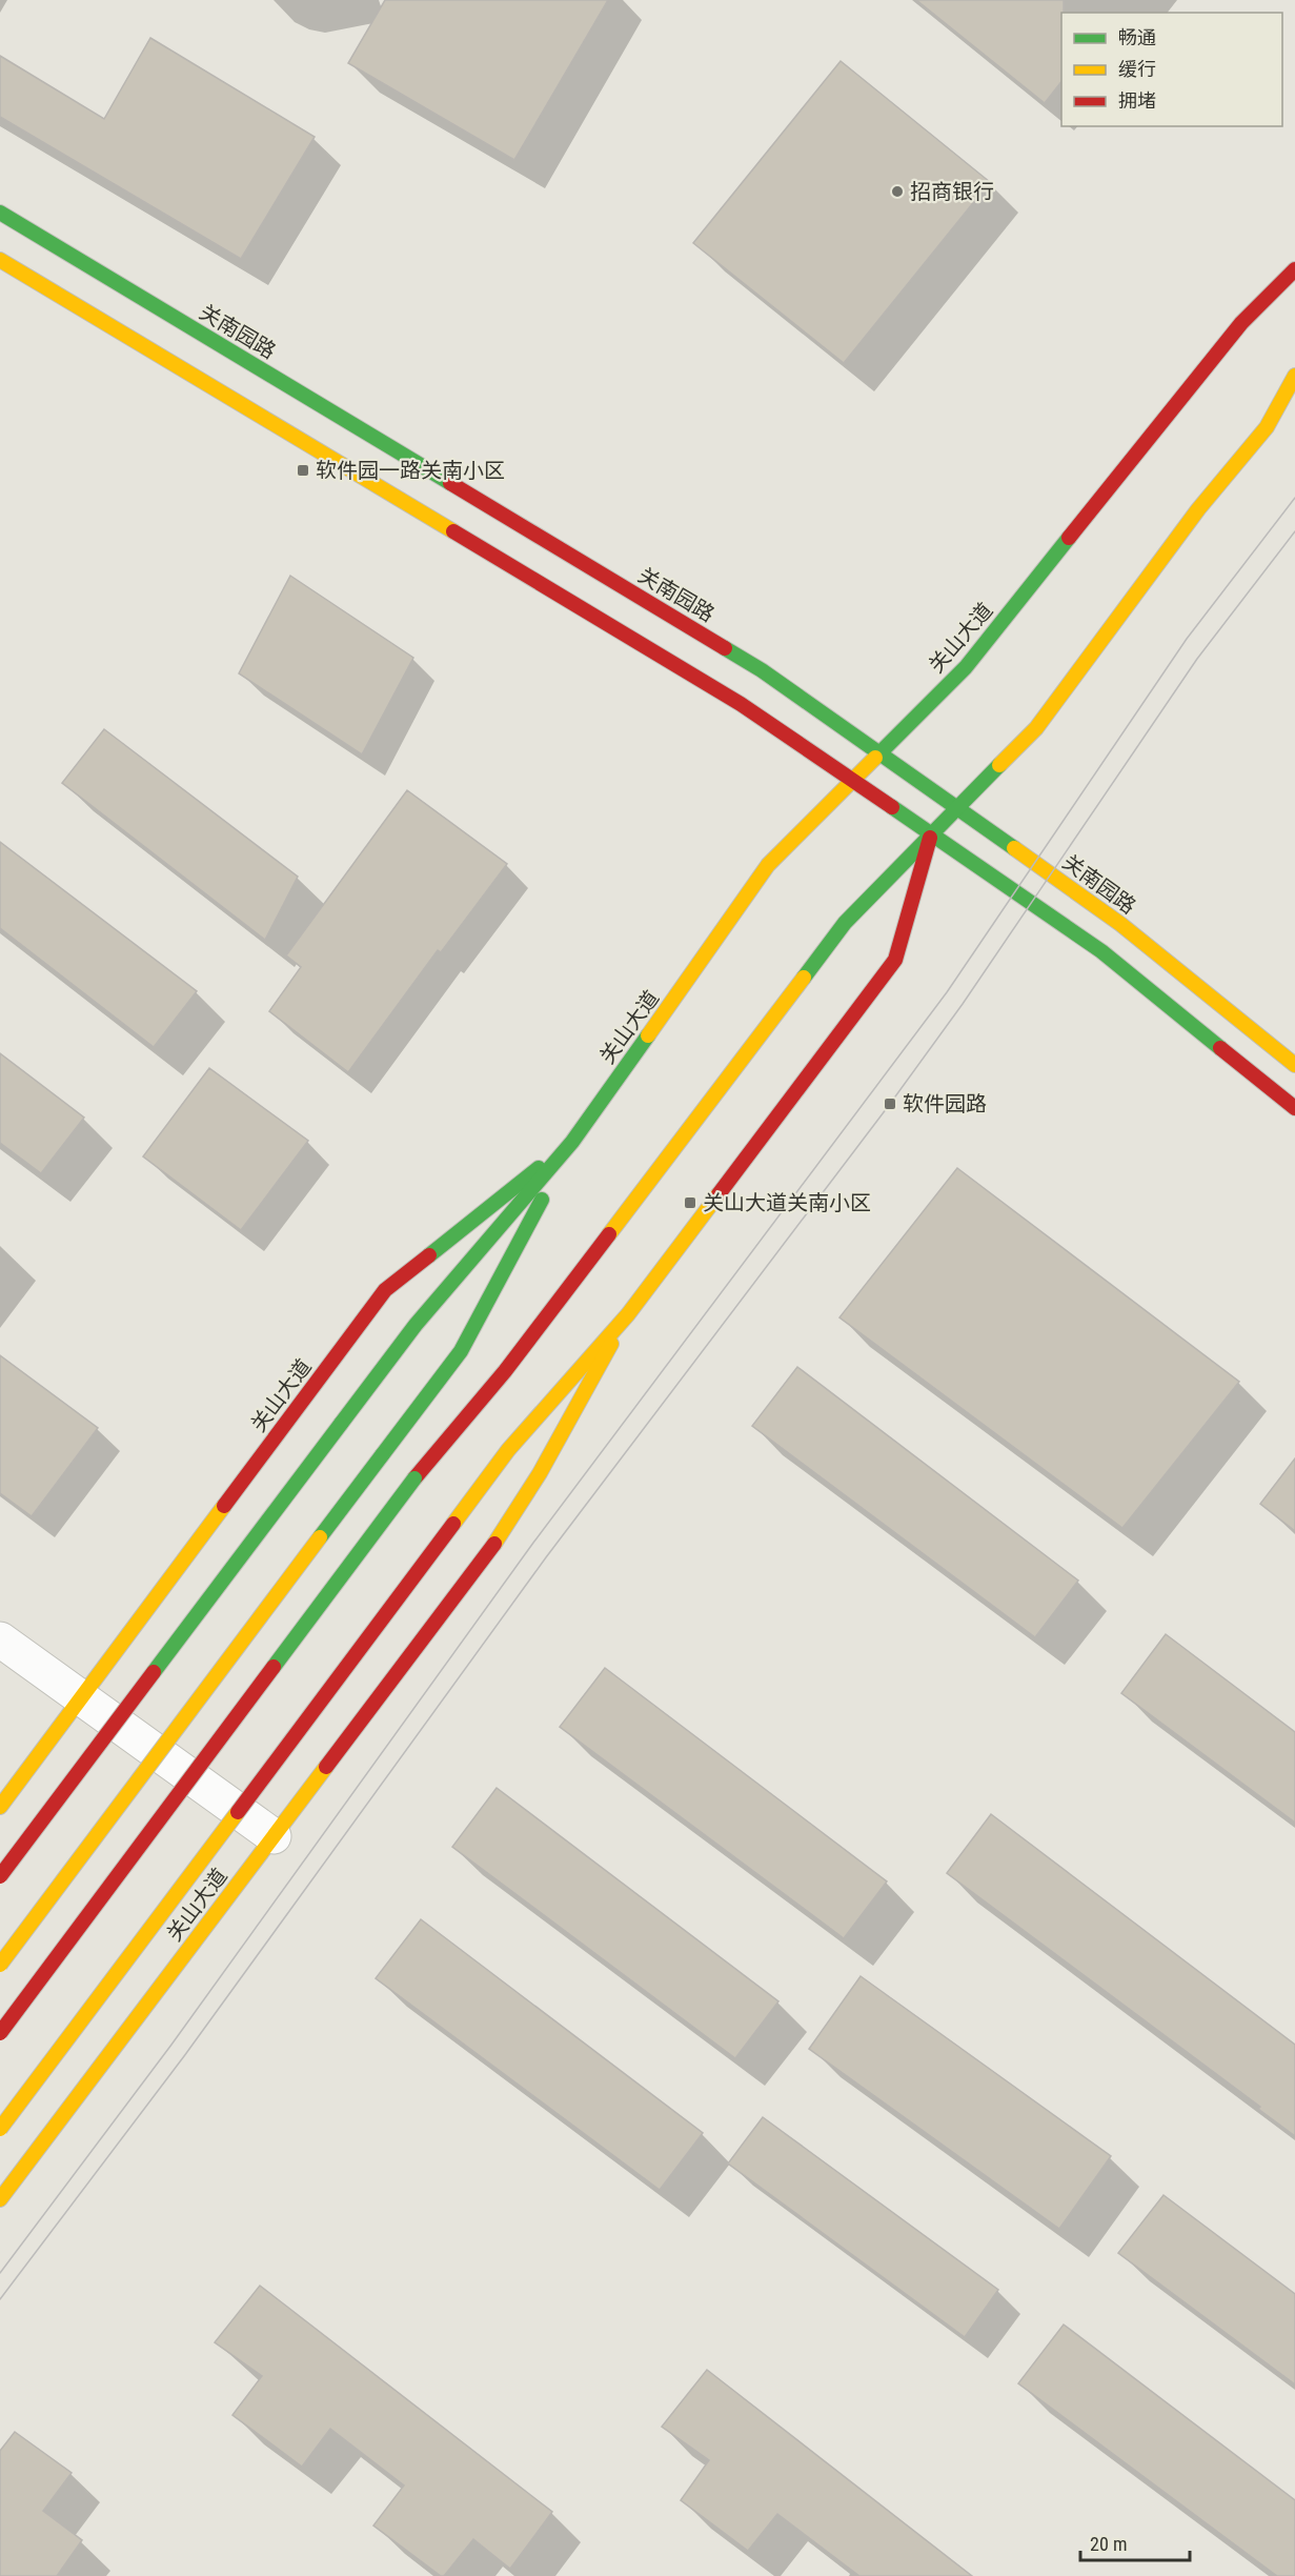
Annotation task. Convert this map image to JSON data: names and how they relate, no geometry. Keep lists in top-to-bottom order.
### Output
{
  "streets": {
    "main road": ["关南园路", "关山大道"]
  },
  "crossings": [
    ["关南园路", "关山大道"]
  ],
  "places": {
    "other": ["招商银行"],
    "transit": ["软件园一路关南小区", "软件园路", "关山大道关南小区"]
  },
  "legend": ["畅通", "缓行", "拥堵"],
  "scale_bar": "20 m"
}
